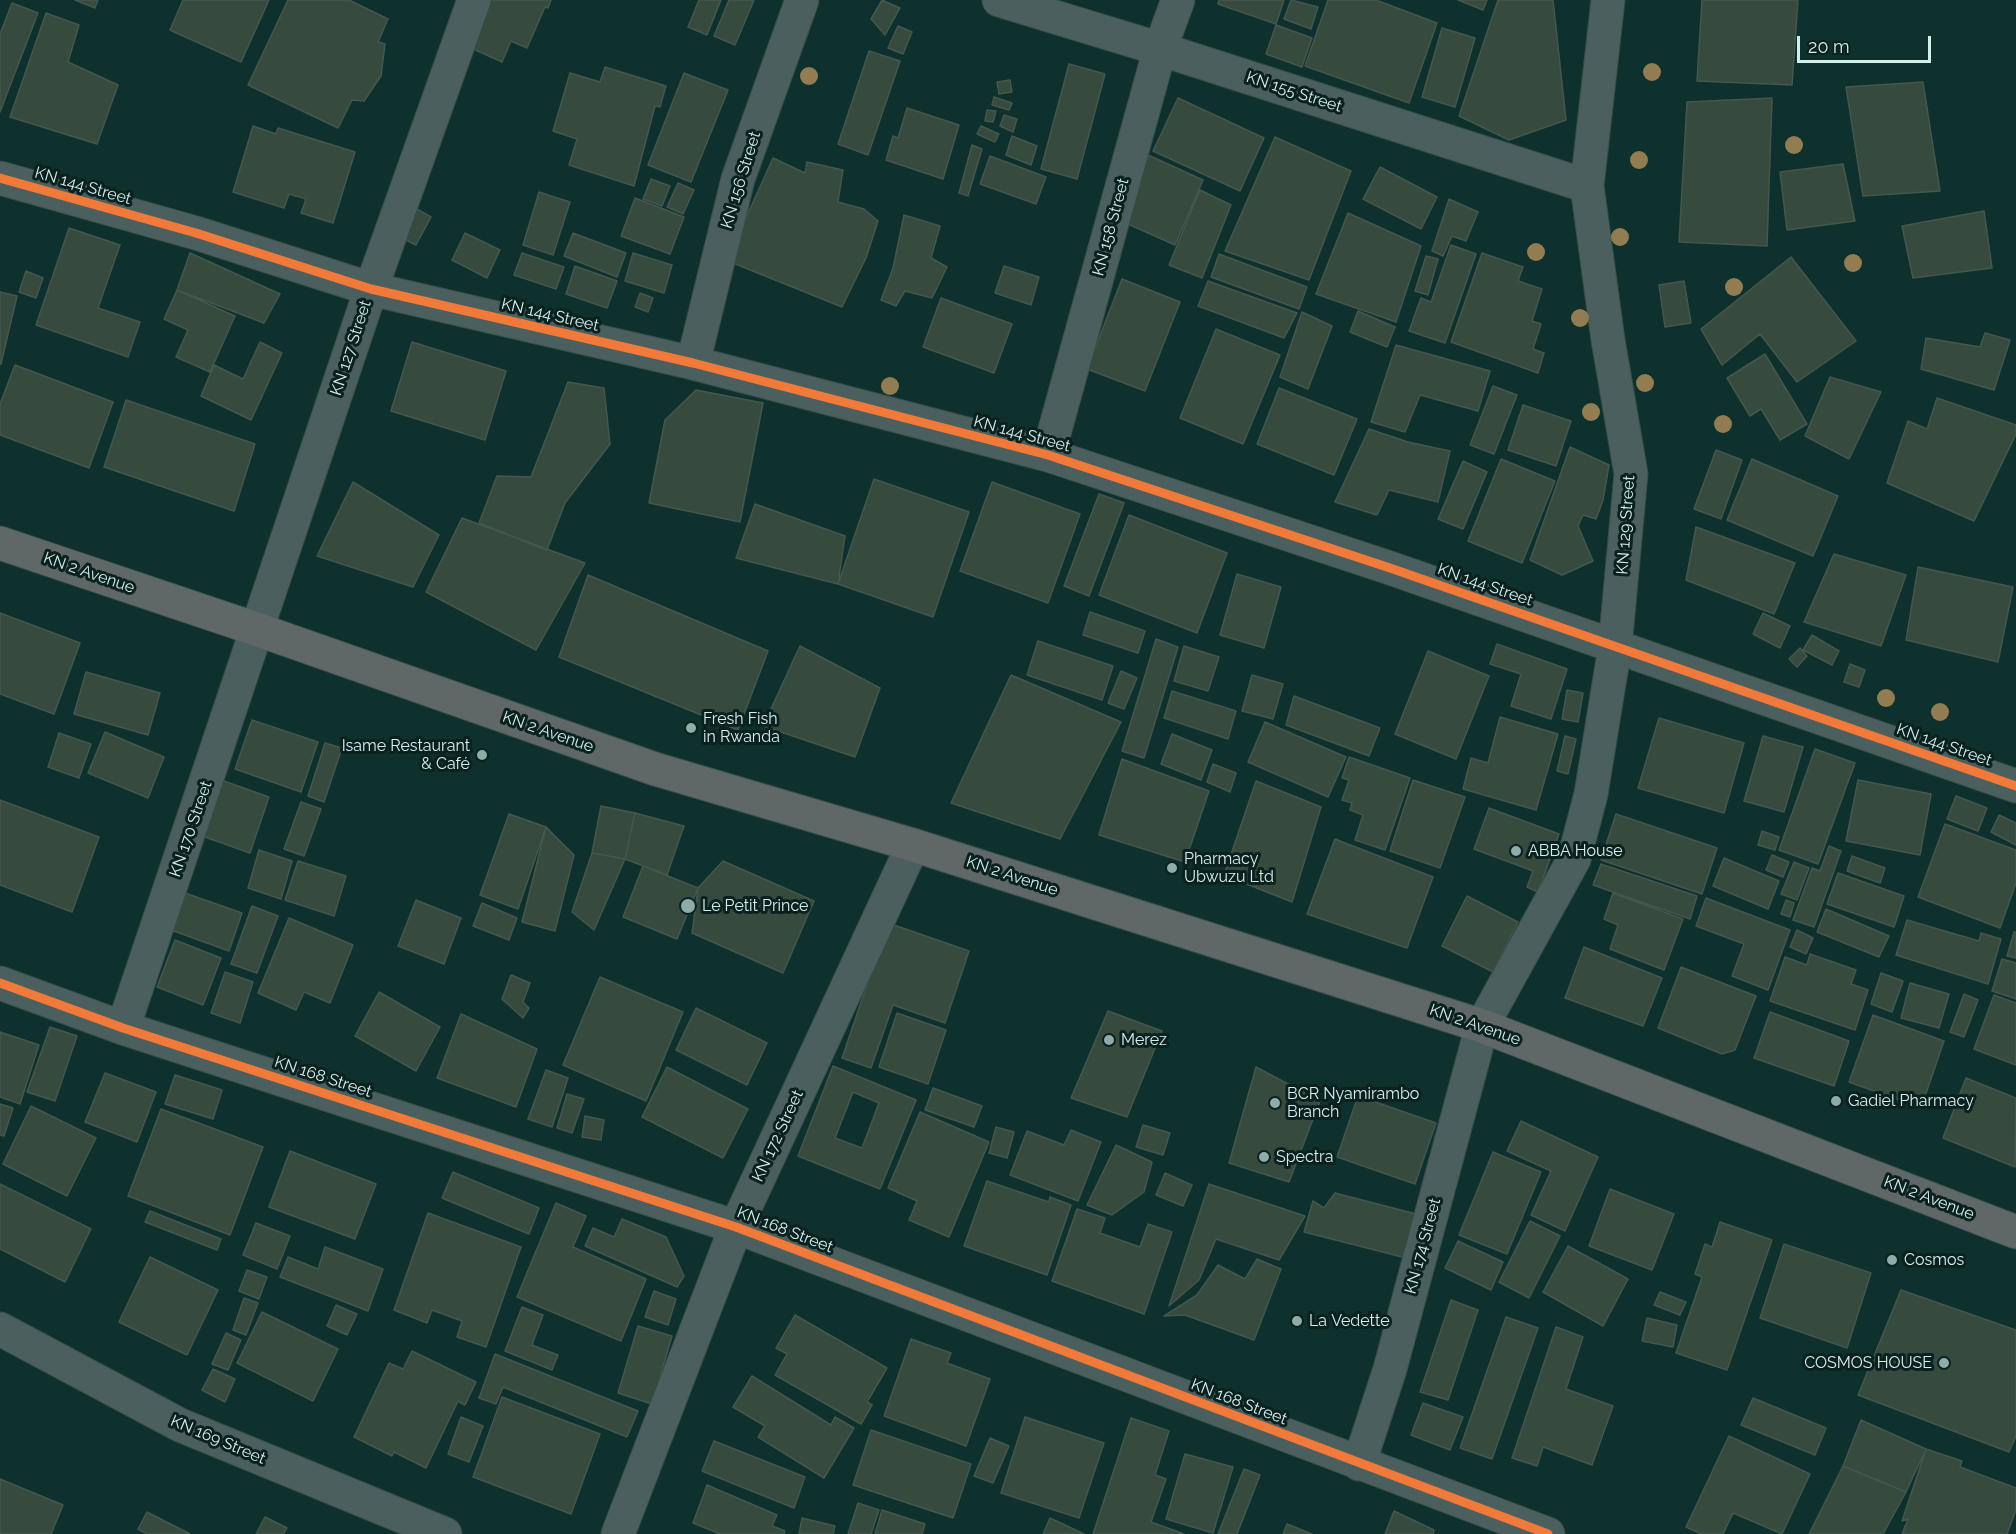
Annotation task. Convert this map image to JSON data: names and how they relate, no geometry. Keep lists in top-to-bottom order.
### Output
{
  "streets": {
    "main road": ["KN 2 Avenue"],
    "street": [
      "KN 155 Street",
      "KN 156 Street",
      "KN 144 Street",
      "KN 158 Street",
      "KN 127 Street",
      "KN 129 Street",
      "KN 170 Street",
      "KN 168 Street",
      "KN 172 Street",
      "KN 174 Street",
      "KN 169 Street"
    ]
  },
  "crossings": [
    ["KN 155 Street", "KN 158 Street"],
    ["KN 155 Street", "KN 129 Street"],
    ["KN 156 Street", "KN 144 Street"],
    ["KN 144 Street", "KN 158 Street"],
    ["KN 144 Street", "KN 127 Street"],
    ["KN 144 Street", "KN 129 Street"],
    ["KN 127 Street", "KN 2 Avenue"],
    ["KN 127 Street", "KN 170 Street"],
    ["KN 129 Street", "KN 2 Avenue"],
    ["KN 129 Street", "KN 174 Street"],
    ["KN 2 Avenue", "KN 170 Street"],
    ["KN 2 Avenue", "KN 172 Street"],
    ["KN 2 Avenue", "KN 174 Street"],
    ["KN 170 Street", "KN 168 Street"],
    ["KN 168 Street", "KN 172 Street"],
    ["KN 168 Street", "KN 174 Street"]
  ],
  "places": [
    "Fresh Fish in Rwanda",
    "Isame Restaurant & Café",
    "ABBA House",
    "Pharmacy Ubwuzu Ltd",
    "Le Petit Prince",
    "Merez",
    "Gadiel Pharmacy",
    "BCR Nyamirambo Branch",
    "Spectra",
    "Cosmos",
    "La Vedette",
    "COSMOS HOUSE"
  ],
  "scale_bar": "20 m"
}
